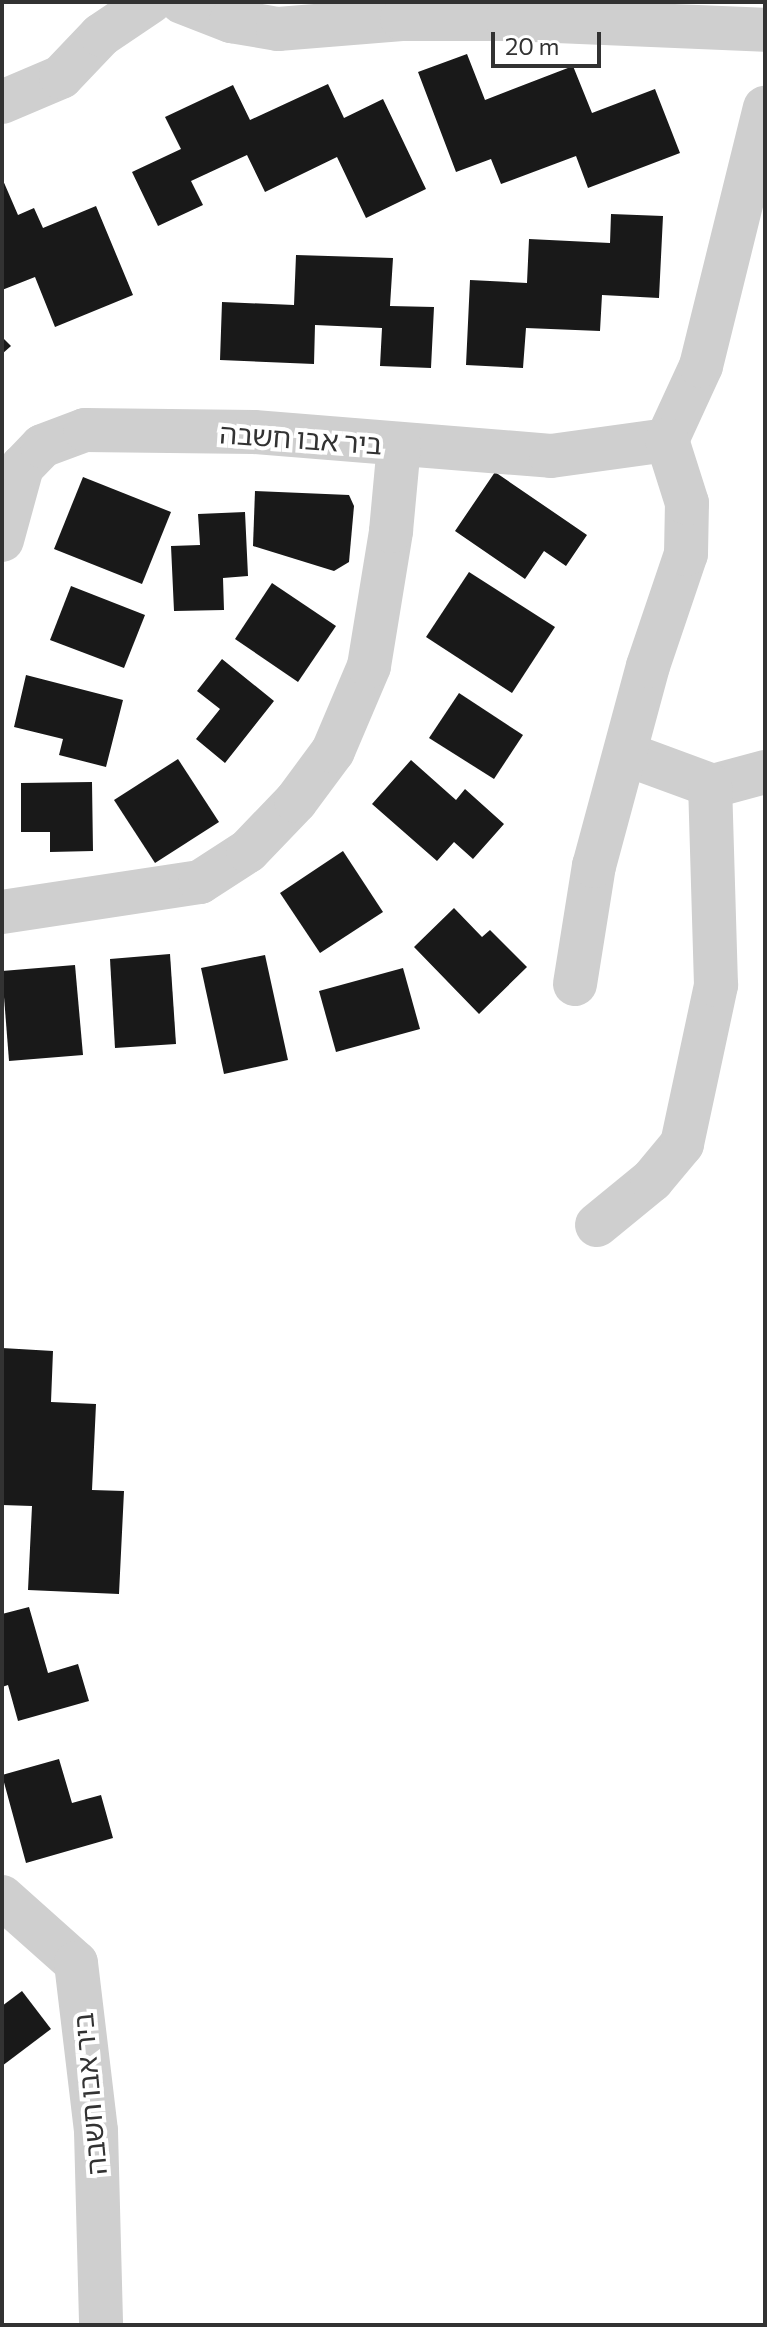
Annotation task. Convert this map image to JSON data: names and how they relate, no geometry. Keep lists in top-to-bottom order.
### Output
{
  "streets": {
    "street": ["ביר אבו חשבה"]
  },
  "scale_bar": "20 m"
}
